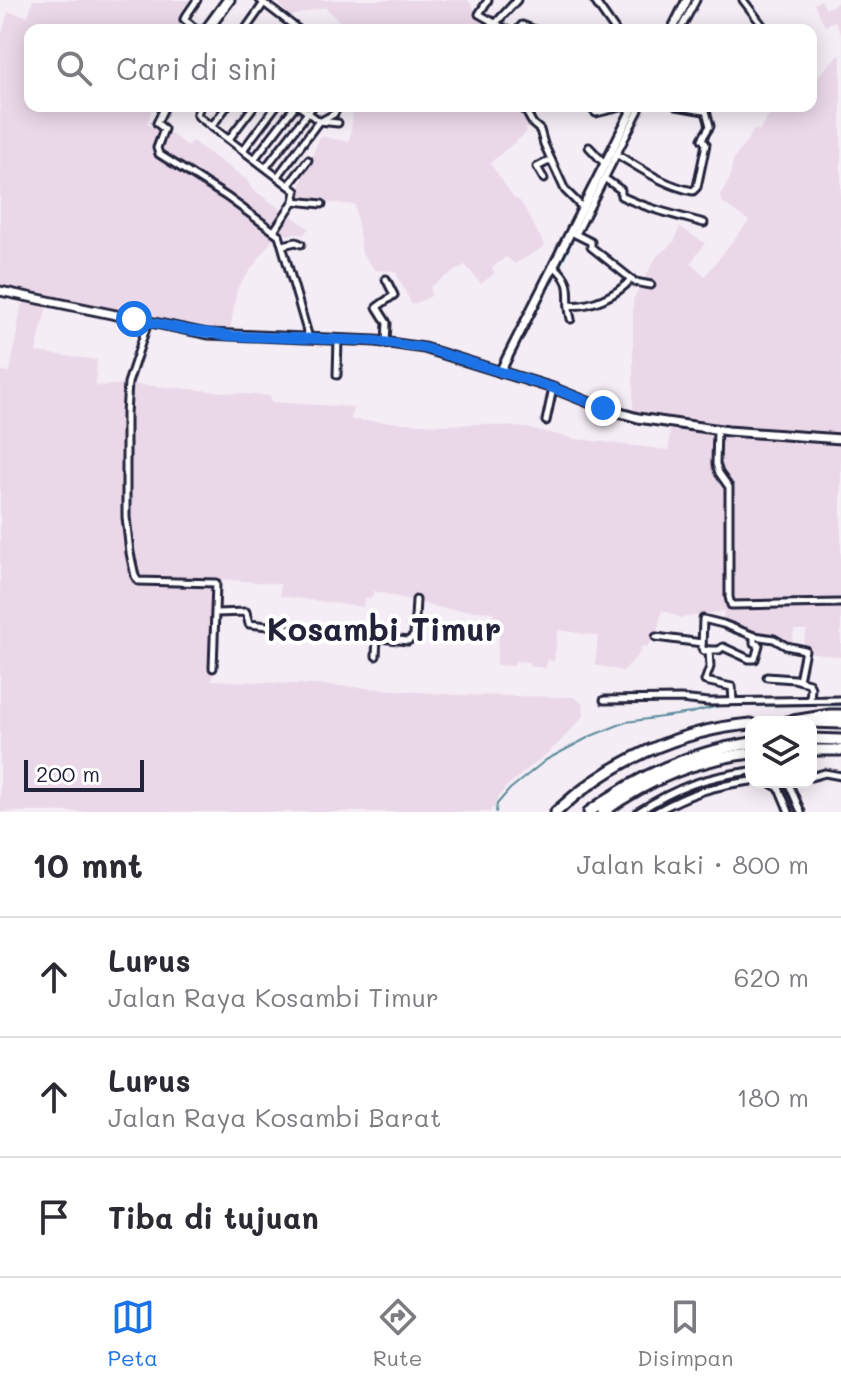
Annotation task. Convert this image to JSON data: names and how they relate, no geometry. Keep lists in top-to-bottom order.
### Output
{
  "districts": ["Kosambi Timur"],
  "scale_bar": "200 m",
  "page": {
    "search": "Cari di sini",
    "scale": "200 m",
    "heading": ["10 mnt", "Jalan kaki · 800 m"],
    "list": [
      ["Lurus", "Jalan Raya Kosambi Timur", "620 m"],
      ["Lurus", "Jalan Raya Kosambi Barat", "180 m"],
      "Tiba di tujuan"
    ],
    "nav": ["Peta", "Rute", "Disimpan"]
  }
}
